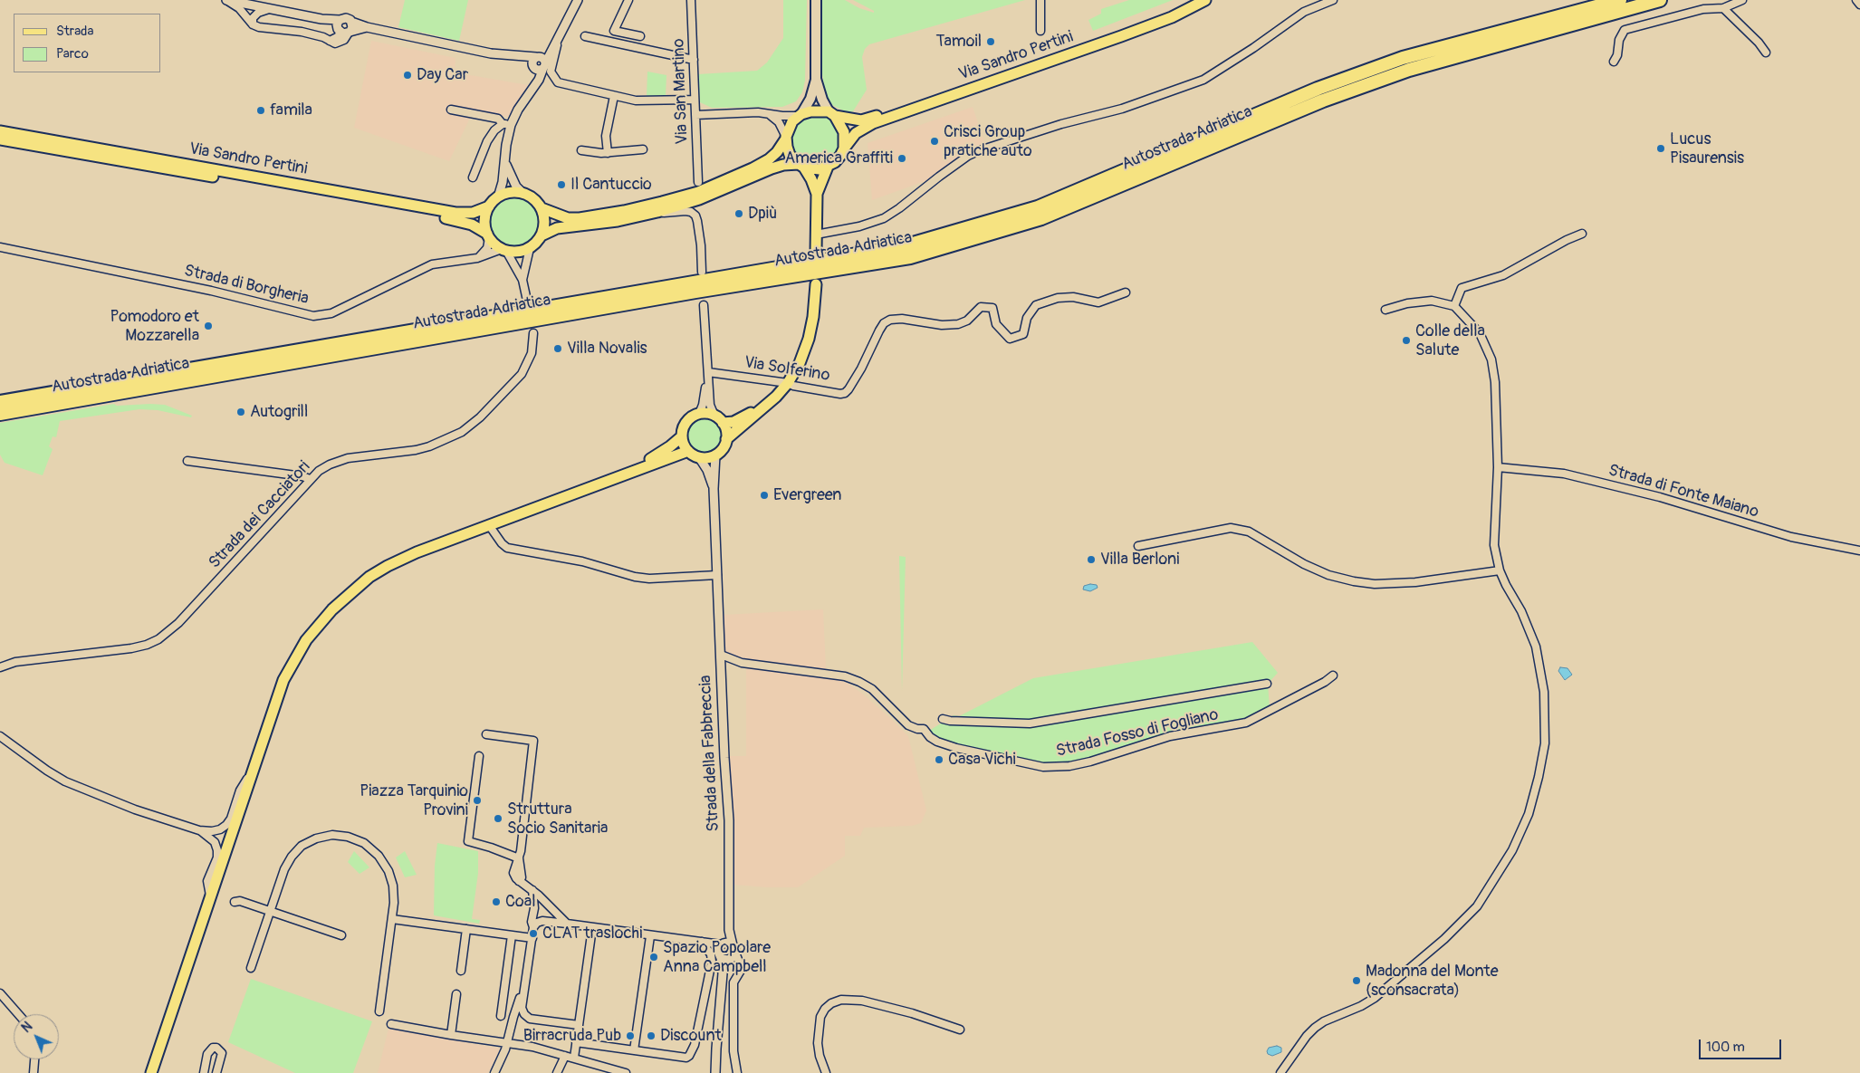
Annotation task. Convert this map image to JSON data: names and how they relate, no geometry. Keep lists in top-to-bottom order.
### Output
{
  "streets": {
    "highway": ["Autostrada Adriatica"],
    "main road": ["Via Sandro Pertini"],
    "street": [
      "Via San Martino",
      "Strada di Borgheria",
      "Via Solferino",
      "Strada di Fonte Maiano",
      "Strada dei Cacciatori",
      "Strada Fosso di Fogliano",
      "Strada della Fabbreccia"
    ]
  },
  "crossings": [
    ["Via Sandro Pertini", "Strada di Borgheria"],
    ["Strada Fosso di Fogliano", "Strada della Fabbreccia"]
  ],
  "places": [
    "Tamoil",
    "Day Car",
    "famila",
    "Crisci Group pratiche auto",
    "Lucus Pisaurensis",
    "America Graffiti",
    "Il Cantuccio",
    "Dpiù",
    "Pomodoro et Mozzarella",
    "Colle della Salute",
    "Villa Novalis",
    "Autogrill",
    "Evergreen",
    "Villa Berloni",
    "Casa Vichi",
    "Piazza Tarquinio Provini",
    "Struttura Socio Sanitaria",
    "Coal",
    "CLAT traslochi",
    "Spazio Popolare Anna Campbell",
    "Madonna del Monte (sconsacrata)",
    "Birracruda Pub",
    "Discount"
  ],
  "legend": ["Strada", "Parco"],
  "scale_bar": "100 m",
  "north": "top left"
}
